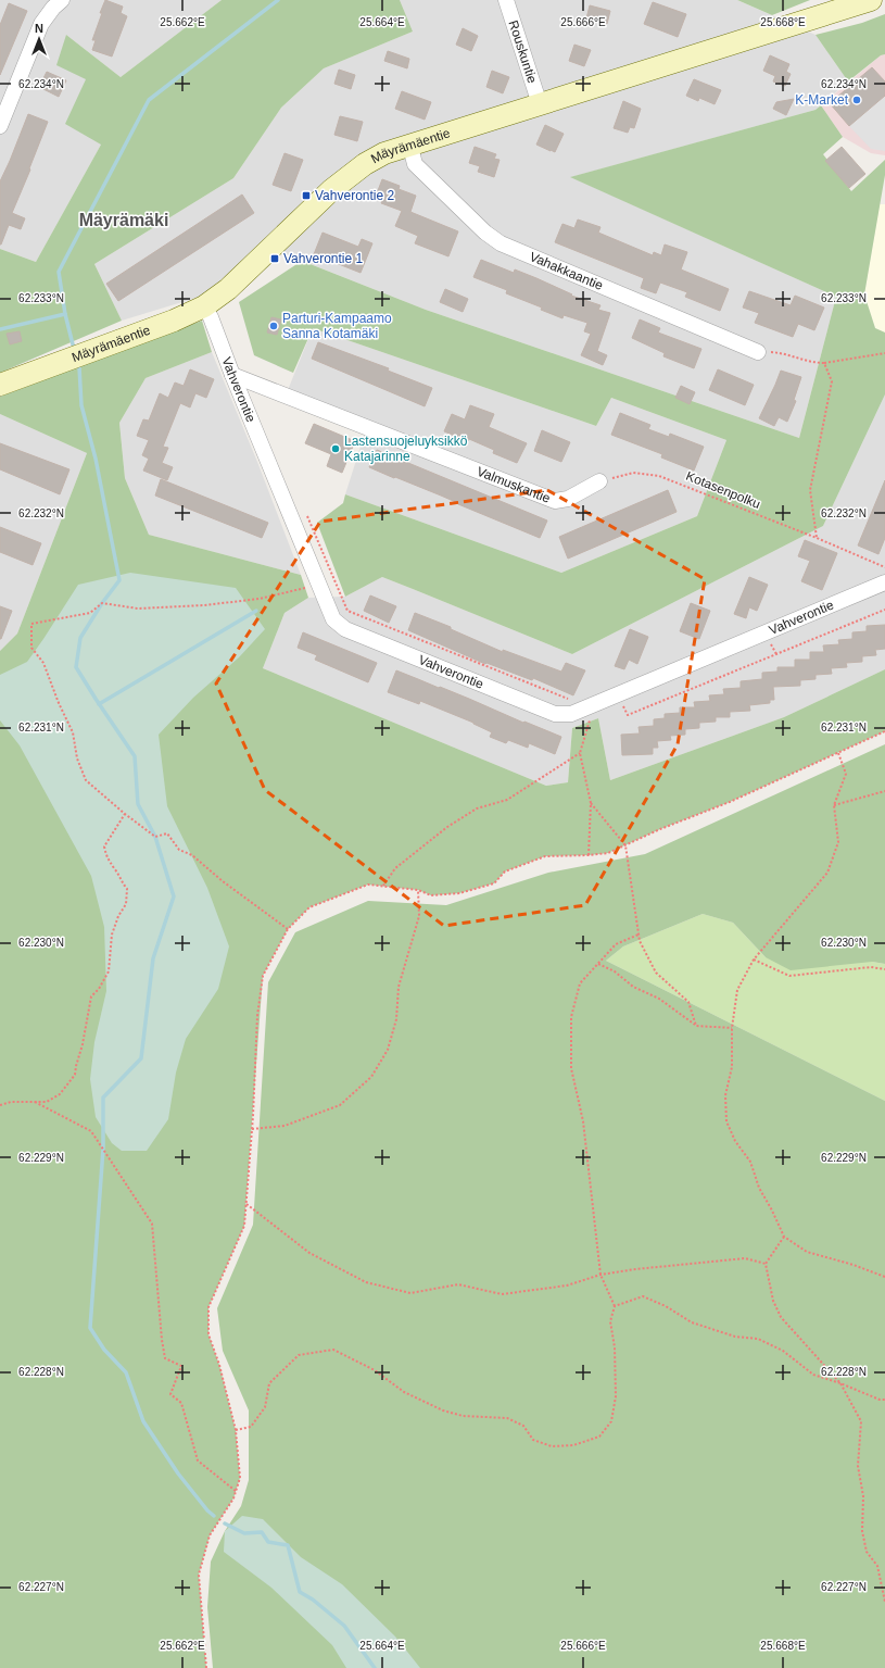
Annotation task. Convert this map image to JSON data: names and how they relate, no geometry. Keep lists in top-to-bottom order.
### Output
{
  "streets": {
    "street": [
      "Rouskuntie",
      "Mäyrämäentie",
      "Vahakkaantie",
      "Vahverontie",
      "Valmuskantie"
    ],
    "path": ["Kotasenpolku"]
  },
  "crossings": [
    ["Rouskuntie", "Mäyrämäentie"],
    ["Mäyrämäentie", "Vahakkaantie"],
    ["Mäyrämäentie", "Vahverontie"],
    ["Vahverontie", "Valmuskantie"],
    ["Valmuskantie", "Kotasenpolku"]
  ],
  "districts": ["Mäyrämäki"],
  "places": {
    "other": ["K-Market", "Parturi-Kampaamo Sanna Kotamäki", "Lastensuojeluyksikkö Katajarinne"],
    "transit": ["Vahverontie 2", "Vahverontie 1"]
  },
  "north": "top",
  "coordinates": [
    "25.662°E",
    "25.664°E",
    "25.666°E",
    "25.668°E",
    "62.234°N",
    "62.233°N",
    "62.232°N",
    "62.231°N",
    "62.230°N",
    "62.229°N",
    "62.228°N",
    "62.227°N"
  ]
}
